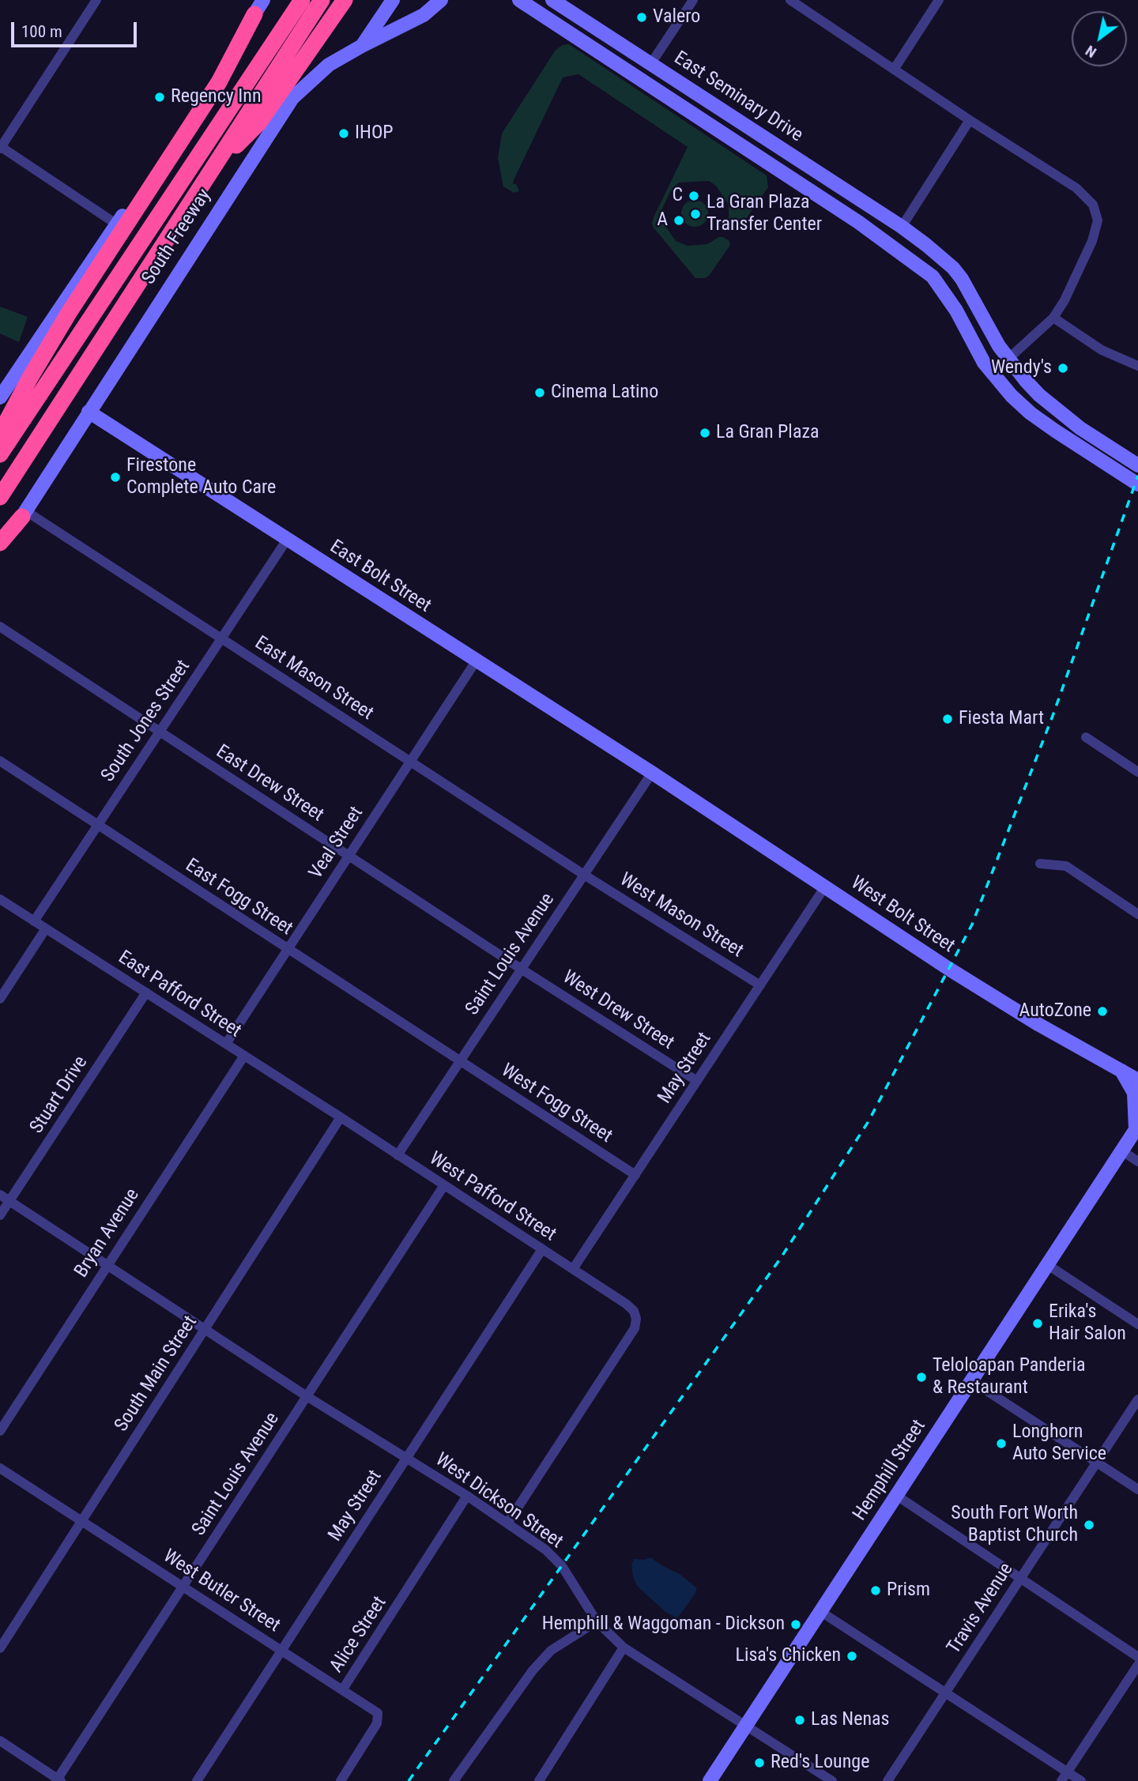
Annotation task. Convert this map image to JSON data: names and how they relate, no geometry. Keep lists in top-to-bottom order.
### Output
{
  "streets": {
    "highway": ["South Freeway"],
    "main road": [
      "East Seminary Drive",
      "East Bolt Street",
      "West Bolt Street",
      "Hemphill Street"
    ],
    "street": [
      "East Mason Street",
      "South Jones Street",
      "East Drew Street",
      "Veal Street",
      "East Fogg Street",
      "West Mason Street",
      "Saint Louis Avenue",
      "East Pafford Street",
      "West Drew Street",
      "May Street",
      "Stuart Drive",
      "West Fogg Street",
      "West Pafford Street",
      "Bryan Avenue",
      "South Main Street",
      "West Dickson Street",
      "West Butler Street",
      "Travis Avenue",
      "Alice Street"
    ]
  },
  "crossings": [
    ["South Freeway", "East Bolt Street"],
    ["South Freeway", "East Mason Street"],
    ["East Bolt Street", "South Jones Street"],
    ["East Bolt Street", "Veal Street"],
    ["East Bolt Street", "West Bolt Street"],
    ["East Bolt Street", "Saint Louis Avenue"],
    ["East Mason Street", "South Jones Street"],
    ["East Mason Street", "Veal Street"],
    ["East Mason Street", "West Mason Street"],
    ["East Mason Street", "Saint Louis Avenue"],
    ["South Jones Street", "East Drew Street"],
    ["South Jones Street", "East Fogg Street"],
    ["South Jones Street", "East Pafford Street"],
    ["East Drew Street", "Veal Street"],
    ["East Drew Street", "Saint Louis Avenue"],
    ["East Drew Street", "West Drew Street"],
    ["Veal Street", "East Fogg Street"],
    ["Veal Street", "East Pafford Street"],
    ["East Fogg Street", "Saint Louis Avenue"],
    ["East Fogg Street", "West Fogg Street"],
    ["West Bolt Street", "Saint Louis Avenue"],
    ["West Bolt Street", "May Street"],
    ["West Mason Street", "Saint Louis Avenue"],
    ["West Mason Street", "May Street"],
    ["Saint Louis Avenue", "West Drew Street"],
    ["Saint Louis Avenue", "West Fogg Street"],
    ["Saint Louis Avenue", "West Pafford Street"],
    ["Saint Louis Avenue", "West Dickson Street"],
    ["Saint Louis Avenue", "West Butler Street"],
    ["East Pafford Street", "Stuart Drive"],
    ["East Pafford Street", "West Pafford Street"],
    ["East Pafford Street", "Bryan Avenue"],
    ["East Pafford Street", "South Main Street"],
    ["West Drew Street", "May Street"],
    ["May Street", "West Fogg Street"],
    ["May Street", "West Pafford Street"],
    ["May Street", "West Dickson Street"],
    ["May Street", "West Butler Street"],
    ["Stuart Drive", "West Dickson Street"],
    ["West Pafford Street", "South Main Street"],
    ["West Pafford Street", "West Dickson Street"],
    ["Bryan Avenue", "West Dickson Street"],
    ["South Main Street", "West Dickson Street"],
    ["South Main Street", "West Butler Street"],
    ["Hemphill Street", "West Dickson Street"],
    ["West Dickson Street", "Alice Street"],
    ["West Butler Street", "Alice Street"]
  ],
  "places": [
    "Valero",
    "Regency Inn",
    "IHOP",
    "C",
    "La Gran Plaza Transfer Center",
    "A",
    "Wendy's",
    "Cinema Latino",
    "La Gran Plaza",
    "Firestone Complete Auto Care",
    "Fiesta Mart",
    "AutoZone",
    "Erika's Hair Salon",
    "Teloloapan Panderia & Restaurant",
    "Longhorn Auto Service",
    "South Fort Worth Baptist Church",
    "Prism",
    "Hemphill & Waggoman - Dickson",
    "Lisa's Chicken",
    "Las Nenas",
    "Red's Lounge"
  ],
  "scale_bar": "100 m",
  "north": "bottom left"
}
